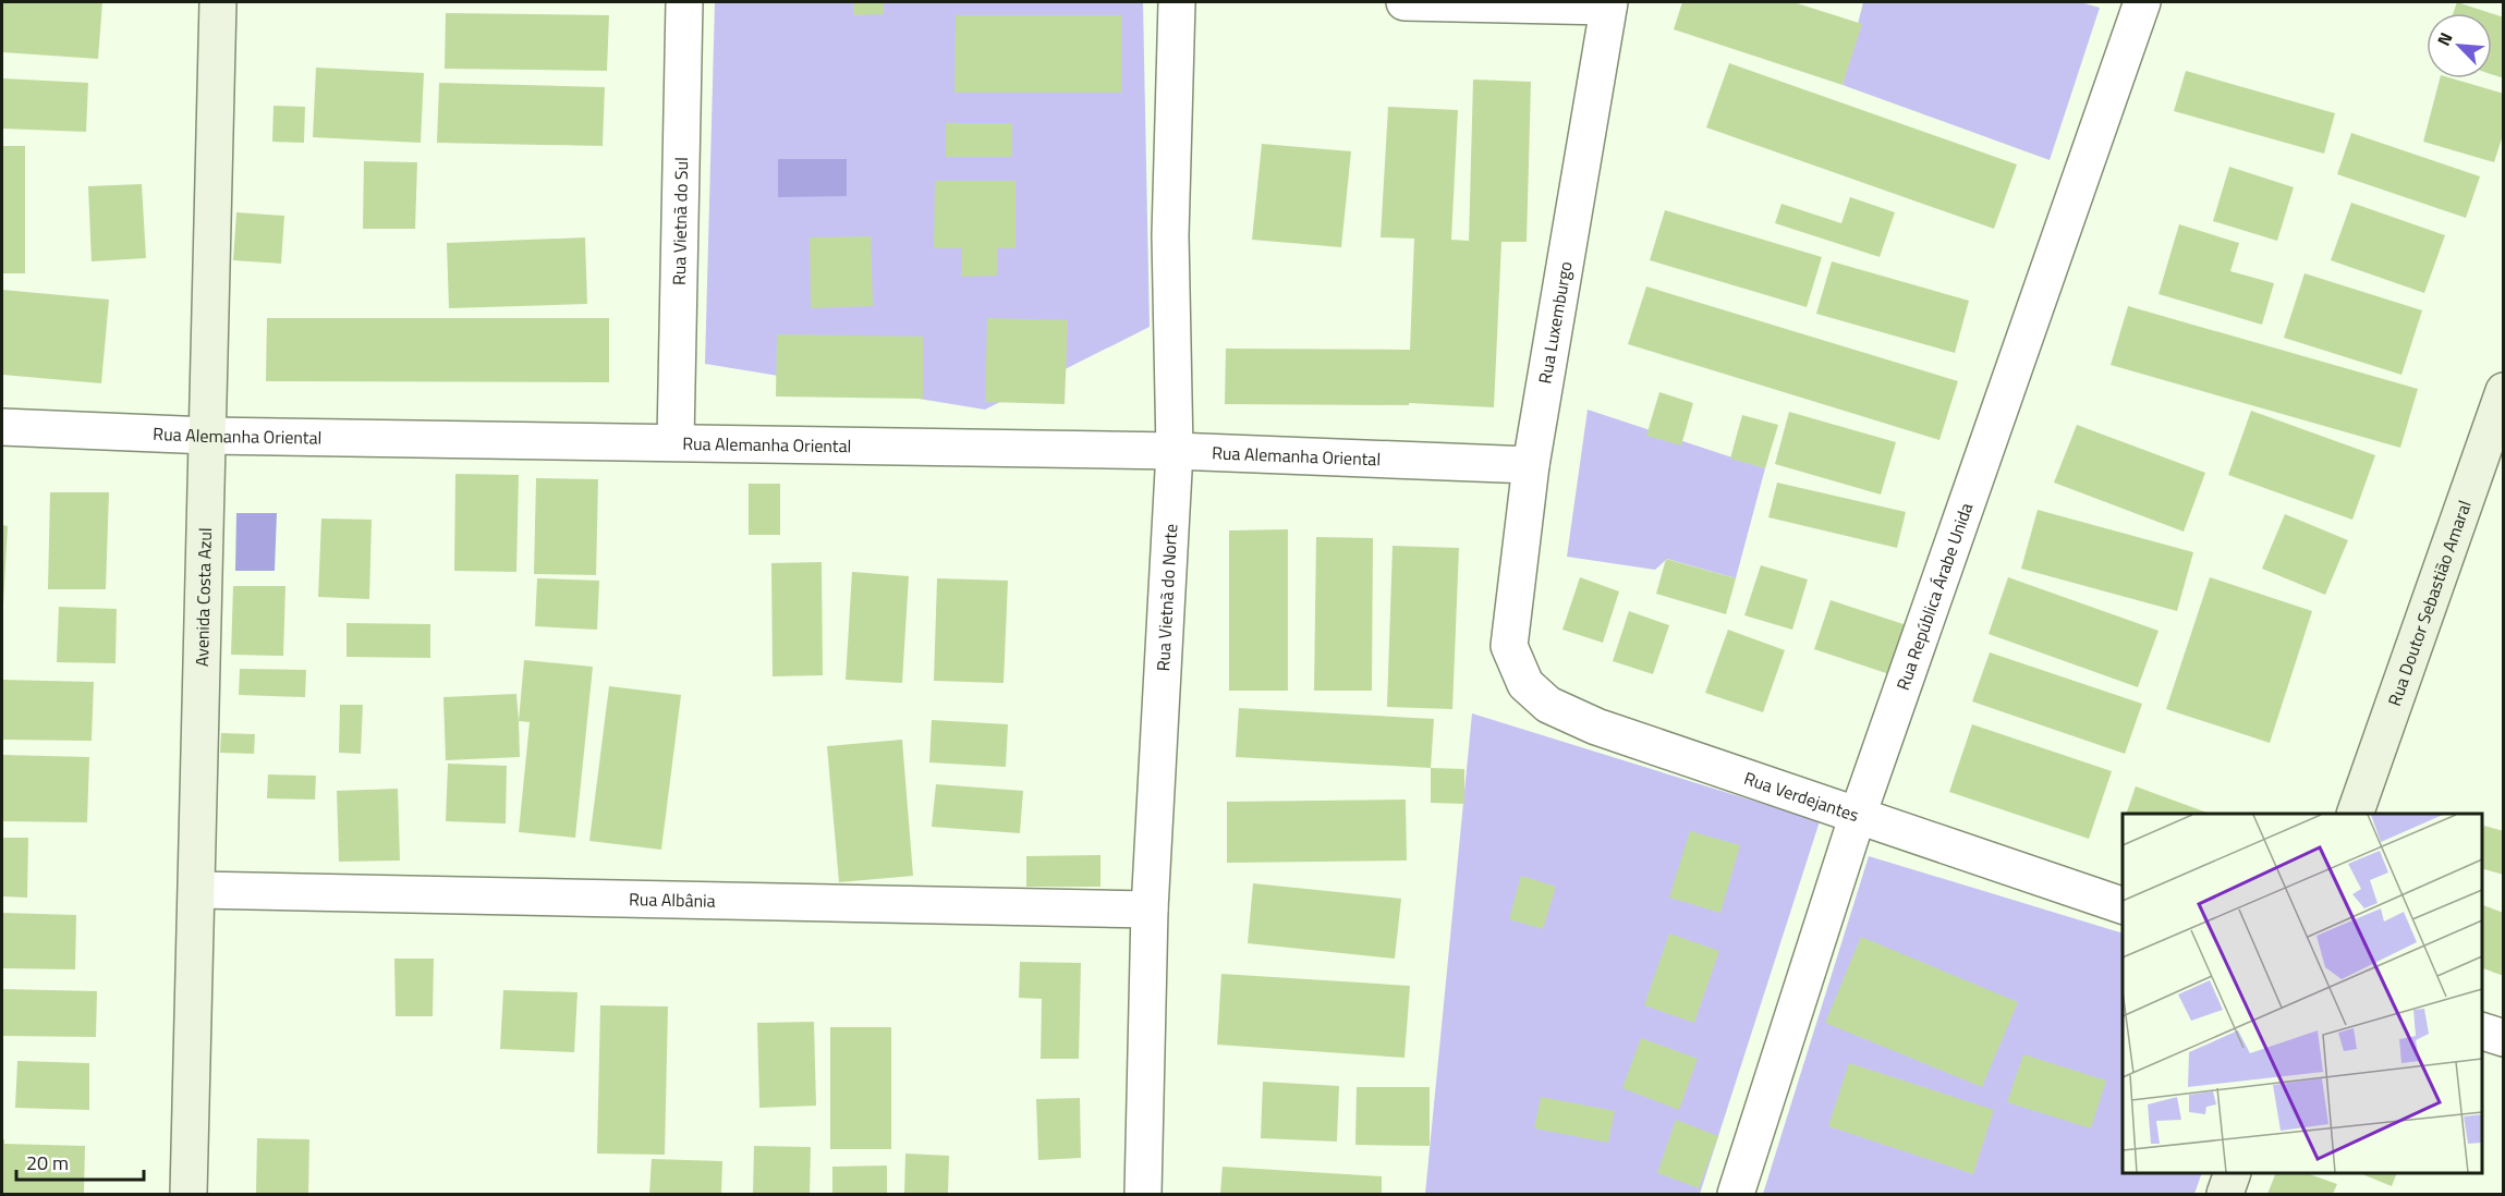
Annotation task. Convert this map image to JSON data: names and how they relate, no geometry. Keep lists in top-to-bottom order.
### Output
{
  "streets": {
    "street": [
      "Rua Vietnã do Sul",
      "Rua Luxemburgo",
      "Rua Alemanha Oriental",
      "Rua República Árabe Unida",
      "Avenida Costa Azul",
      "Rua Vietnã do Norte",
      "Rua Doutor Sebastião Amaral",
      "Rua Verdejantes",
      "Rua Albânia"
    ]
  },
  "crossings": [
    ["Rua Vietnã do Sul", "Rua Alemanha Oriental"],
    ["Rua Luxemburgo", "Rua Alemanha Oriental"],
    ["Rua Luxemburgo", "Rua Verdejantes"],
    ["Rua Alemanha Oriental", "Avenida Costa Azul"],
    ["Rua Alemanha Oriental", "Rua Vietnã do Norte"],
    ["Rua República Árabe Unida", "Rua Verdejantes"],
    ["Avenida Costa Azul", "Rua Albânia"],
    ["Rua Vietnã do Norte", "Rua Albânia"]
  ],
  "scale_bar": "20 m",
  "north": "top left"
}
